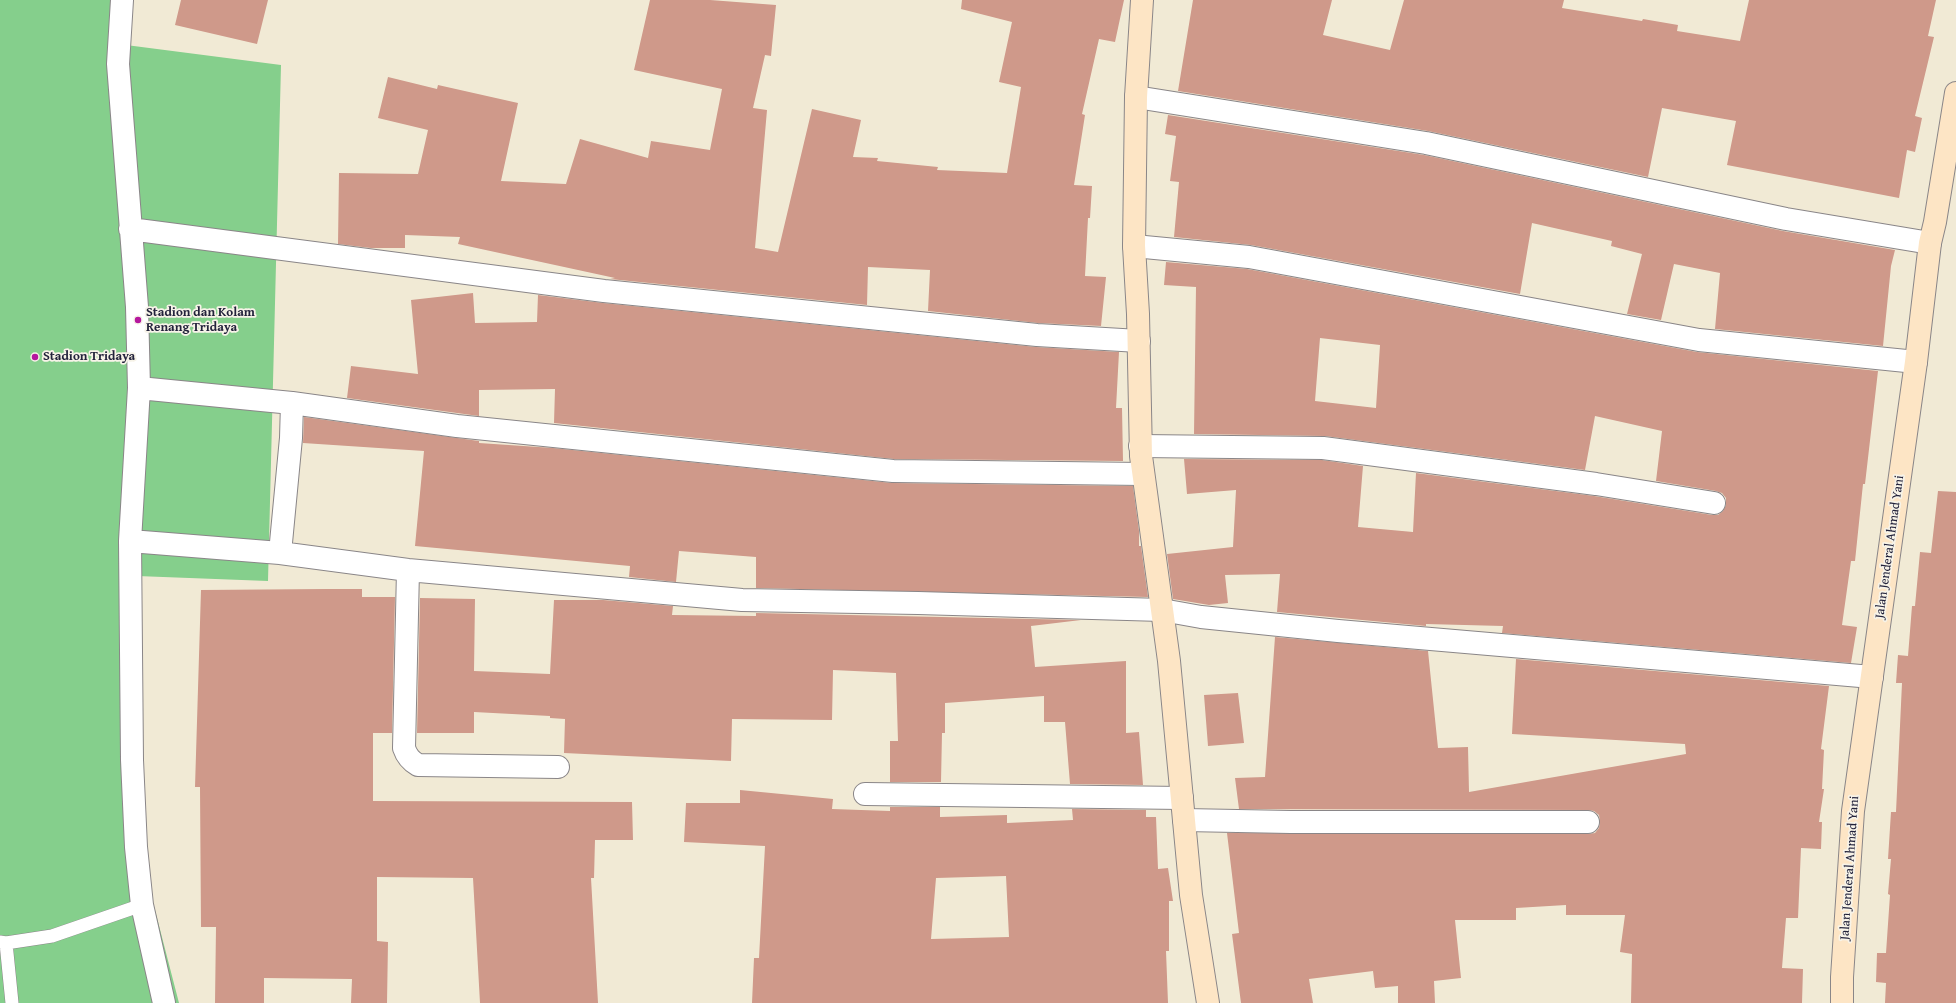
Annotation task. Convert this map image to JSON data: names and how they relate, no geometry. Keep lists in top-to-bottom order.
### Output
{
  "streets": {
    "street": ["Jalan Jenderal Ahmad Yani"]
  },
  "places": ["Stadion dan Kolam Renang Tridaya", "Stadion Tridaya"]
}
